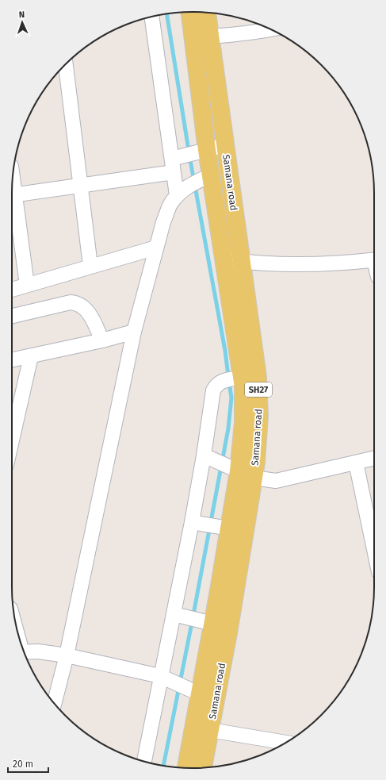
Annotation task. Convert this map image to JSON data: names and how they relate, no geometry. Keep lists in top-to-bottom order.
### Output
{
  "streets": {
    "main road": ["Samana road", "SH27"]
  },
  "scale_bar": "20 m",
  "north": "top"
}
